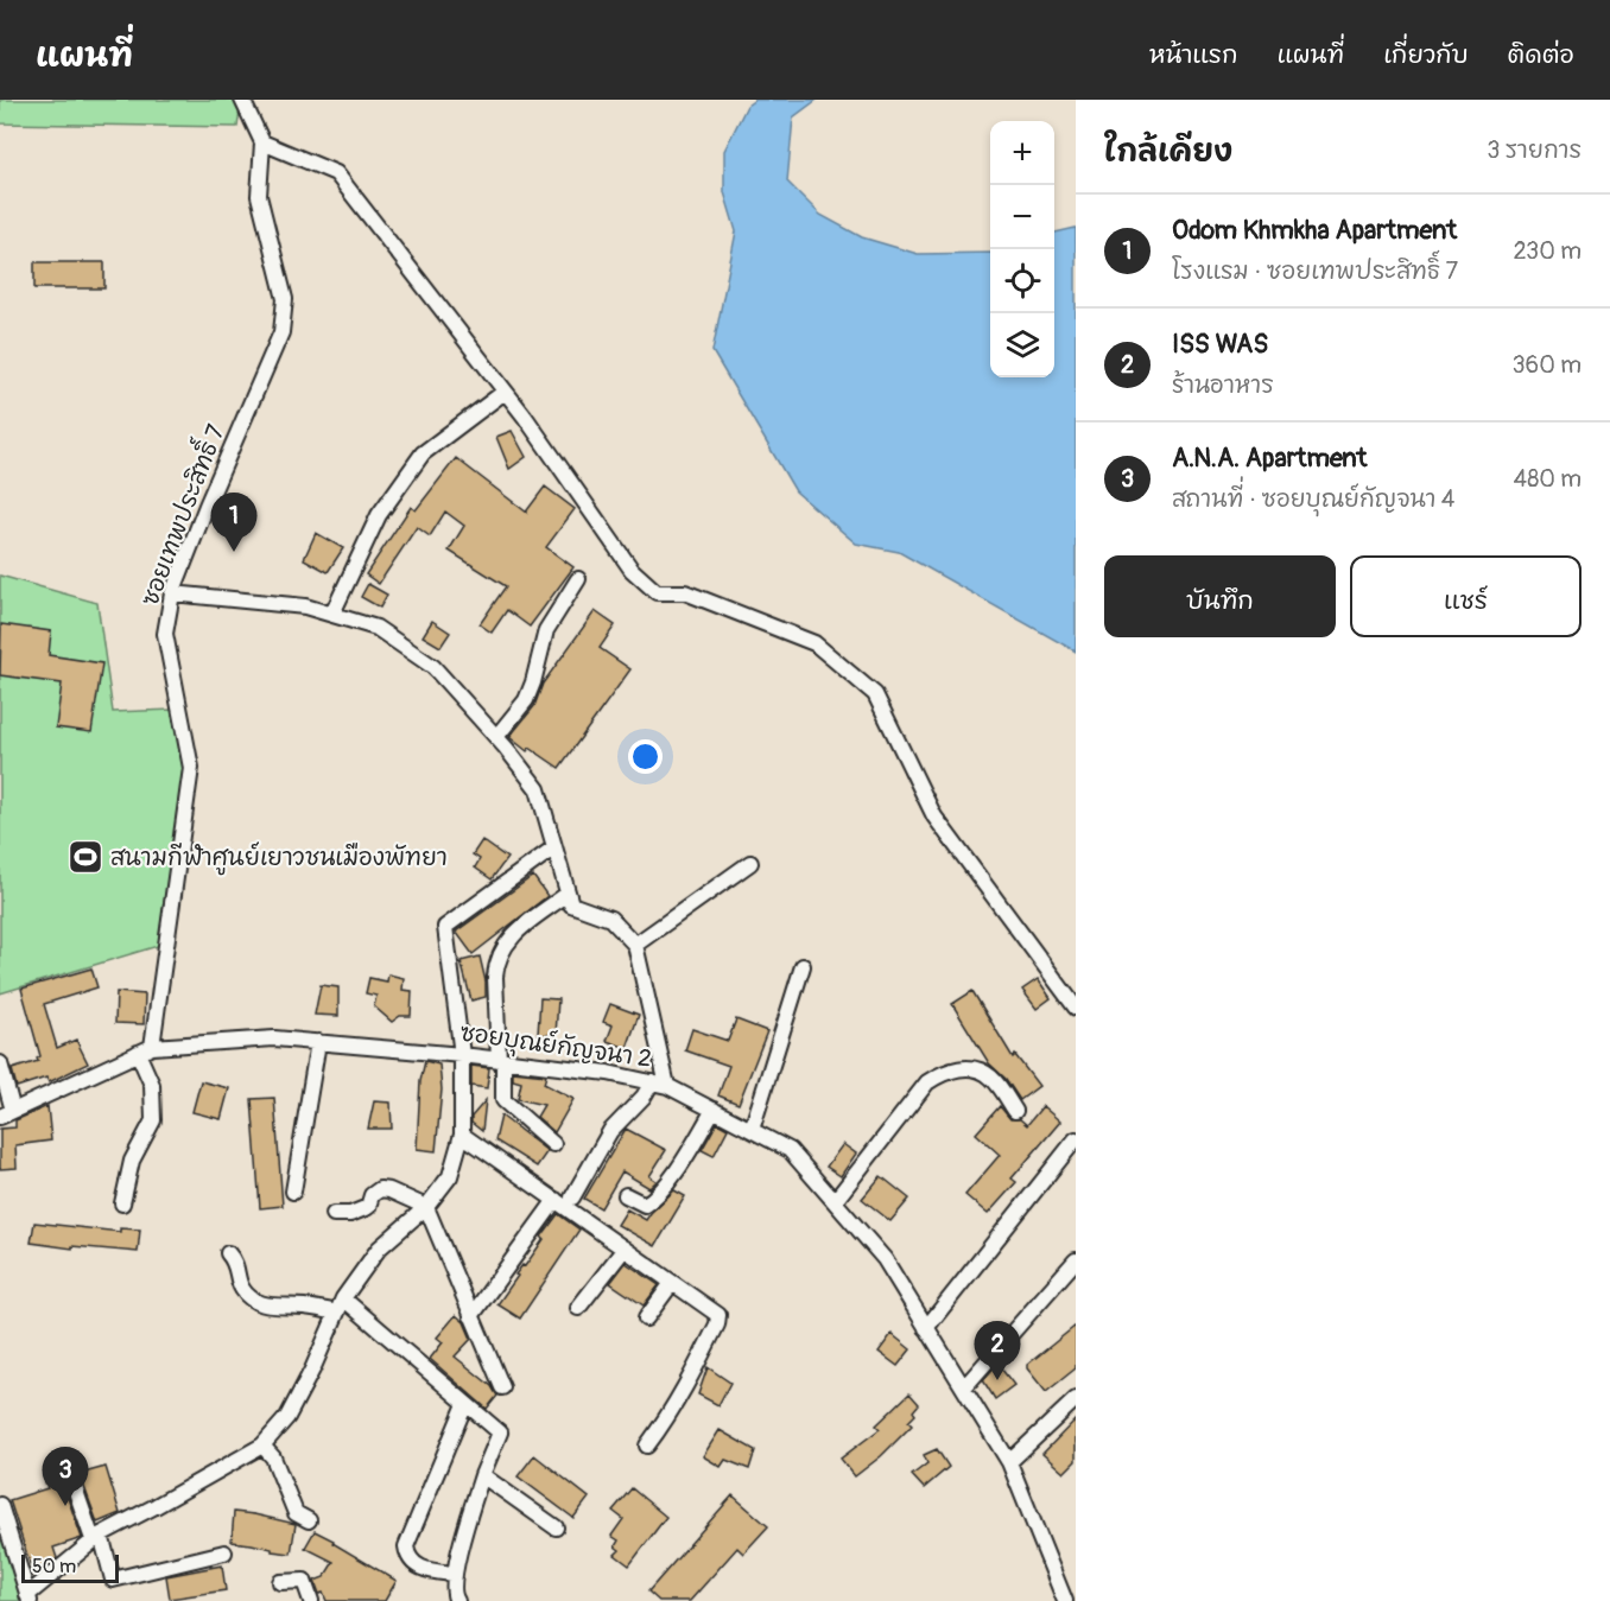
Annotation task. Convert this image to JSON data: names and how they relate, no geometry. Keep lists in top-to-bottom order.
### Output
{
  "streets": {
    "street": ["ซอยเทพประสิทธิ์ 7", "ซอยบุณย์กัญจนา 2"]
  },
  "crossings": [
    ["ซอยเทพประสิทธิ์ 7", "ซอยบุณย์กัญจนา 2"]
  ],
  "places": {
    "sports": ["สนามกีฬาศูนย์เยาวชนเมืองพัทยา"]
  },
  "scale_bar": "50 m",
  "page": {
    "header": "แผนที่",
    "nav": [
      "หน้าแรก",
      "แผนที่",
      "เกี่ยวกับ",
      "ติดต่อ"
    ],
    "heading": ["ใกล้เคียง", "3 รายการ"],
    "map_buttons": ["+", "−"],
    "list": [
      {
        "mark": "1",
        "name": "Odom Khmkha Apartment",
        "note": "โรงแรม · ซอยเทพประสิทธิ์ 7",
        "value": "230 m"
      },
      {
        "mark": "2",
        "name": "ISS WAS",
        "note": "ร้านอาหาร",
        "value": "360 m"
      },
      {
        "mark": "3",
        "name": "A.N.A. Apartment",
        "note": "สถานที่ · ซอยบุณย์กัญจนา 4",
        "value": "480 m"
      }
    ],
    "pins": ["1", "2", "3"],
    "buttons": ["บันทึก", "แชร์"],
    "scale": "50 m"
  }
}
